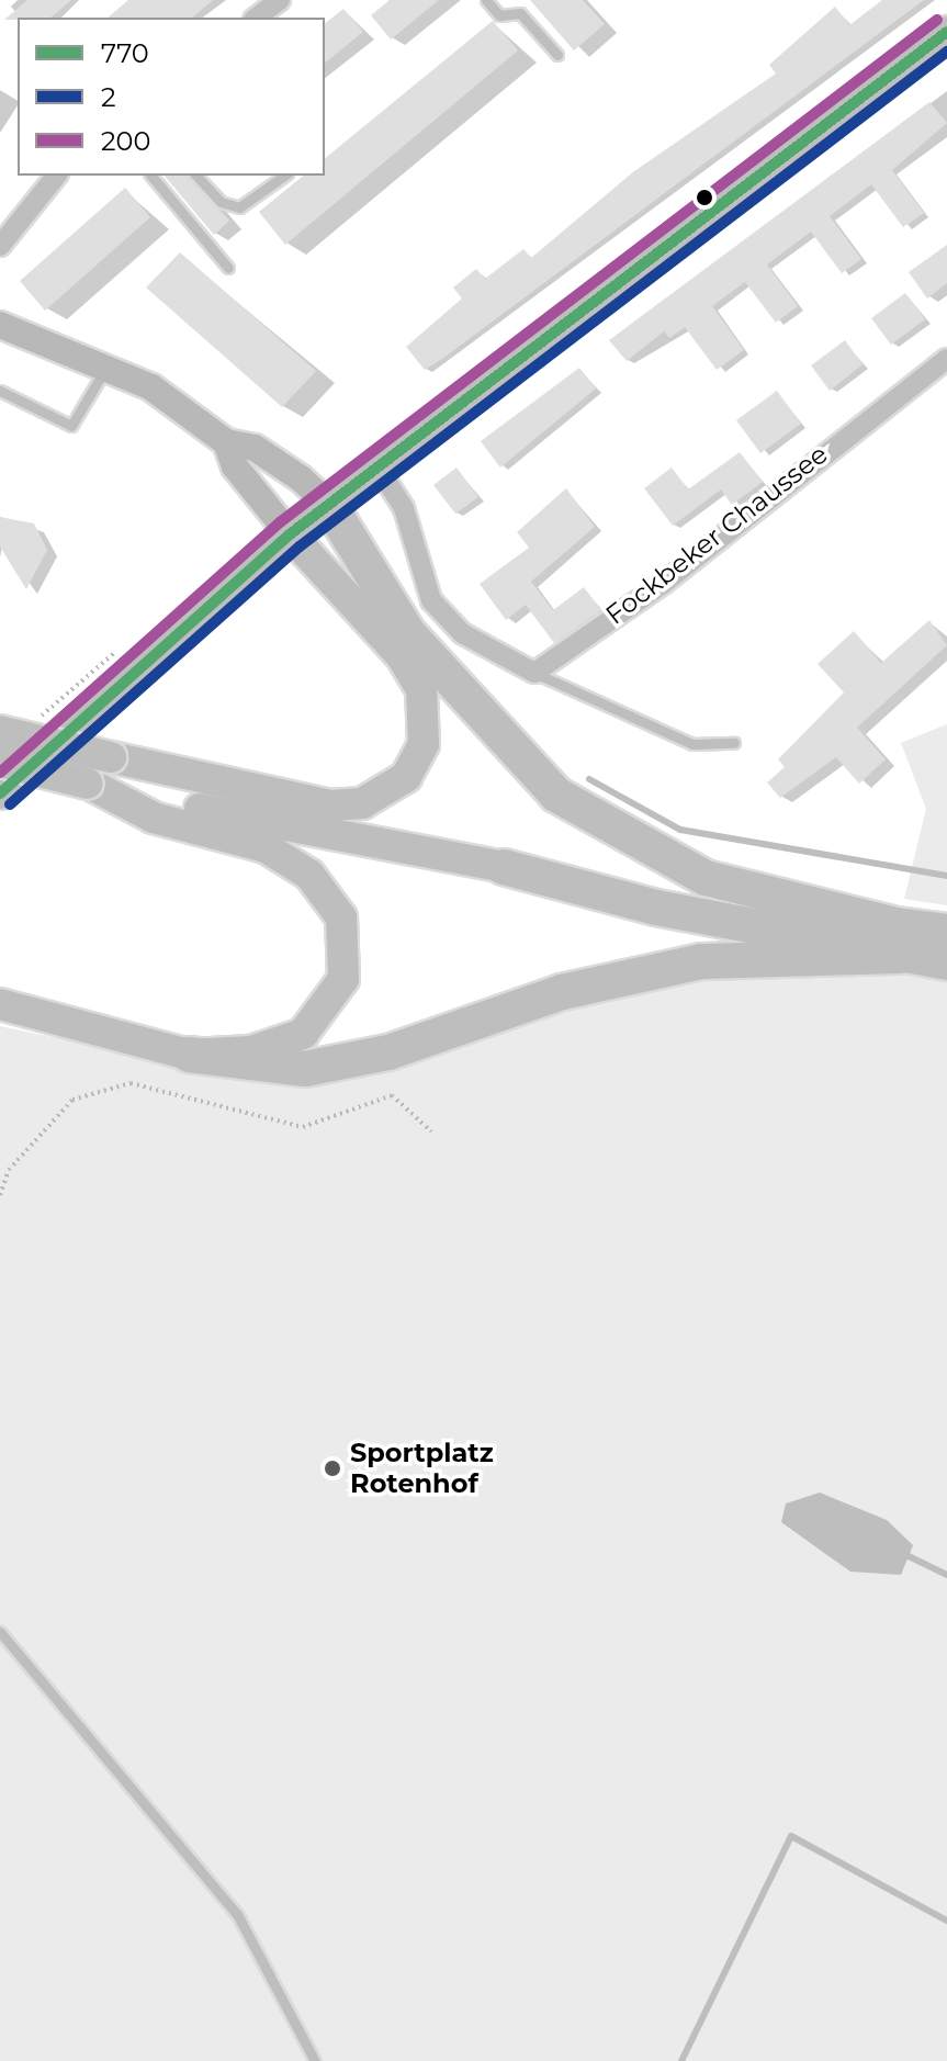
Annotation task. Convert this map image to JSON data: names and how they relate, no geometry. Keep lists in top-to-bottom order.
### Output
{
  "streets": {
    "street": ["Fockbeker Chaussee"]
  },
  "places": ["Sportplatz Rotenhof"],
  "lines": ["transit line 200", "transit line 770", "transit line 2"],
  "legend": ["770", "2", "200"]
}
